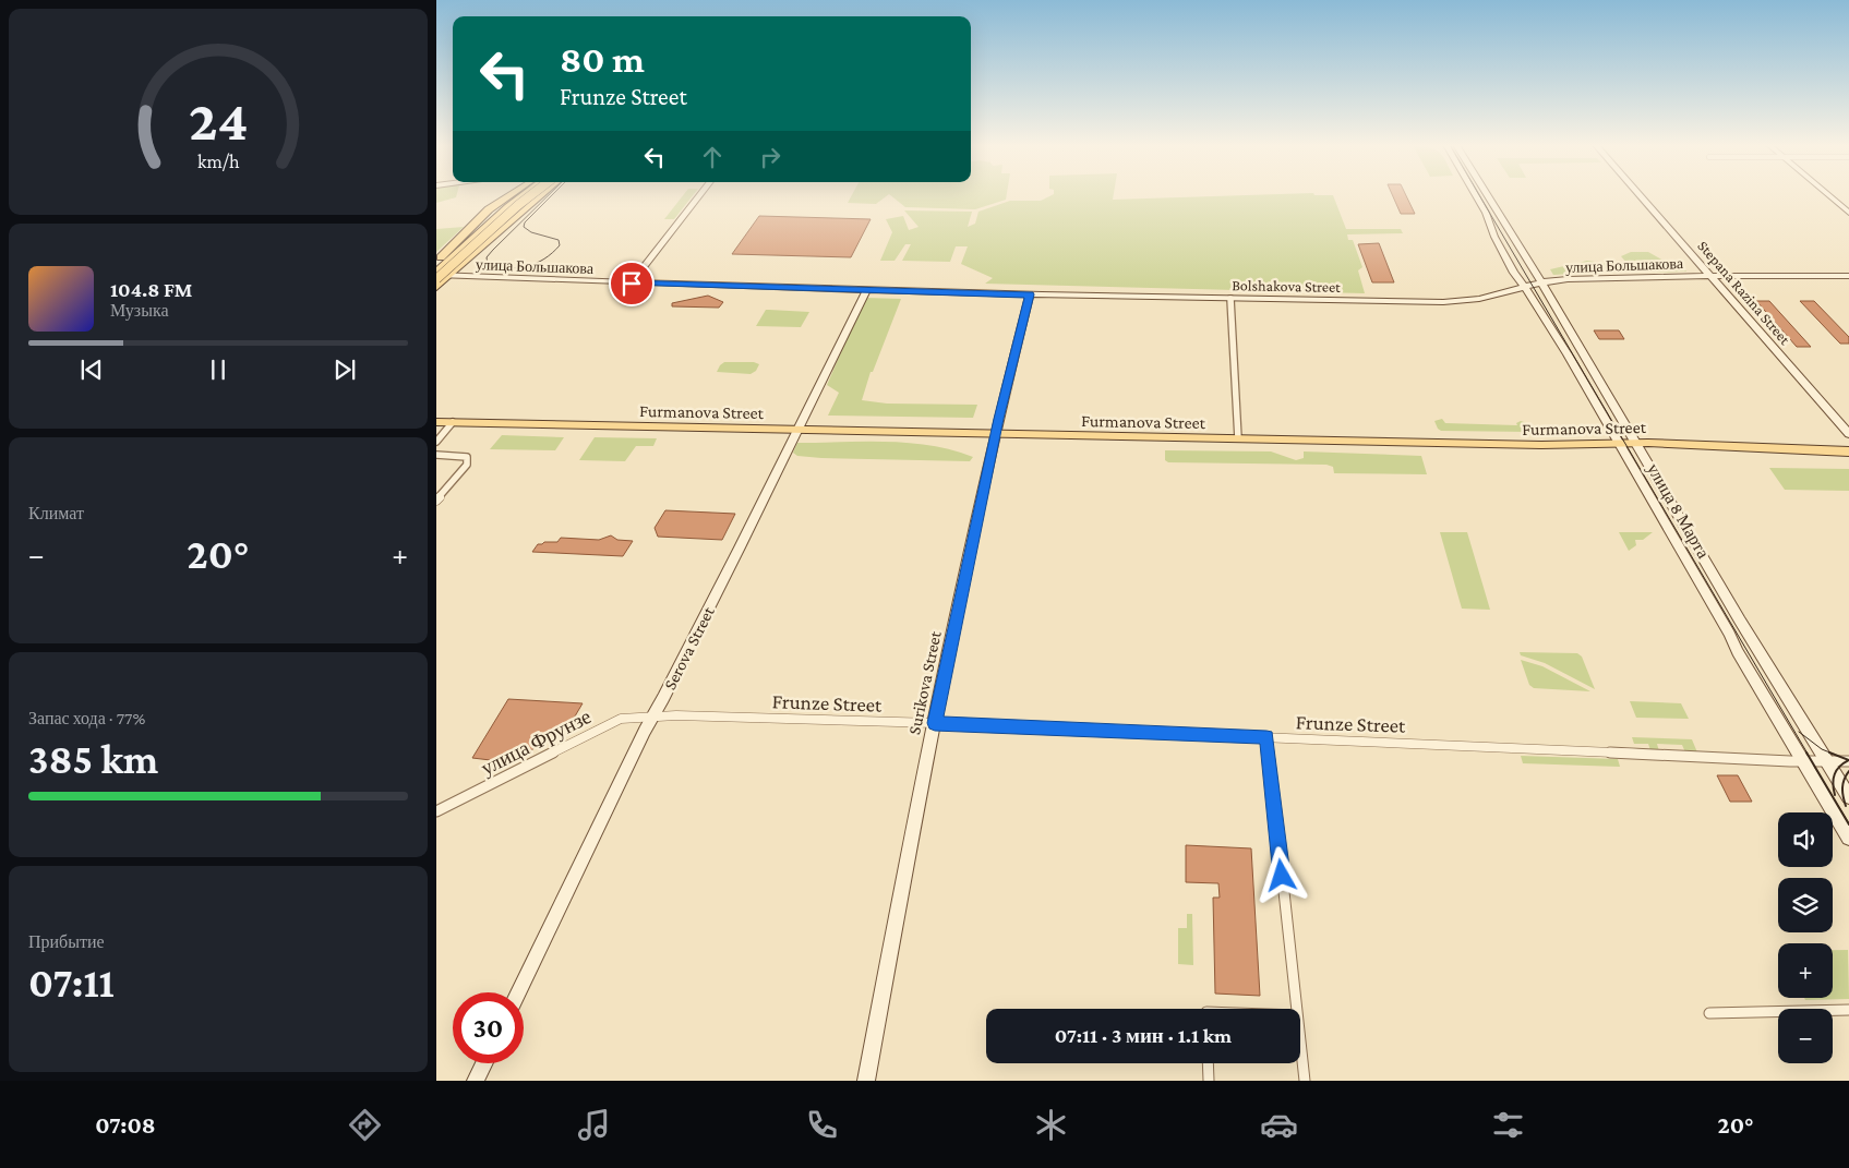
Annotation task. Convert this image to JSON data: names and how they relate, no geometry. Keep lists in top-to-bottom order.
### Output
{
  "streets": {
    "main road": ["Furmanova Street"],
    "street": [
      "улица Большакова",
      "Bolshakova Street",
      "Stepana Razina Street",
      "улица 8 Марта",
      "Serova Street",
      "Surikova Street",
      "Frunze Street",
      "улица Фрунзе"
    ]
  },
  "crossings": [
    ["улица Большакова", "Bolshakova Street"],
    ["улица Большакова", "Stepana Razina Street"],
    ["улица Большакова", "улица 8 Марта"],
    ["Bolshakova Street", "улица 8 Марта"],
    ["Bolshakova Street", "Surikova Street"],
    ["Furmanova Street", "улица 8 Марта"],
    ["Furmanova Street", "Serova Street"],
    ["Furmanova Street", "Surikova Street"],
    ["улица 8 Марта", "Frunze Street"],
    ["Serova Street", "Frunze Street"],
    ["Serova Street", "улица Фрунзе"],
    ["Surikova Street", "Frunze Street"],
    ["Frunze Street", "улица Фрунзе"]
  ],
  "page": {
    "turn": ["80 m", "Frunze Street"],
    "song": ["104.8 FM", "Музыка"],
    "tile": [
      "Климат",
      ["Запас хода · 77%", "385 km"],
      ["Прибытие", "07:11"]
    ],
    "heat": ["−", "20°", "+"],
    "map_buttons": ["+", "−"],
    "limit": "30",
    "trip": "07:11 · 3 мин · 1.1 km",
    "tabs": ["07:08", "20°"],
    "gauge": ["24", "km/h"]
  }
}
